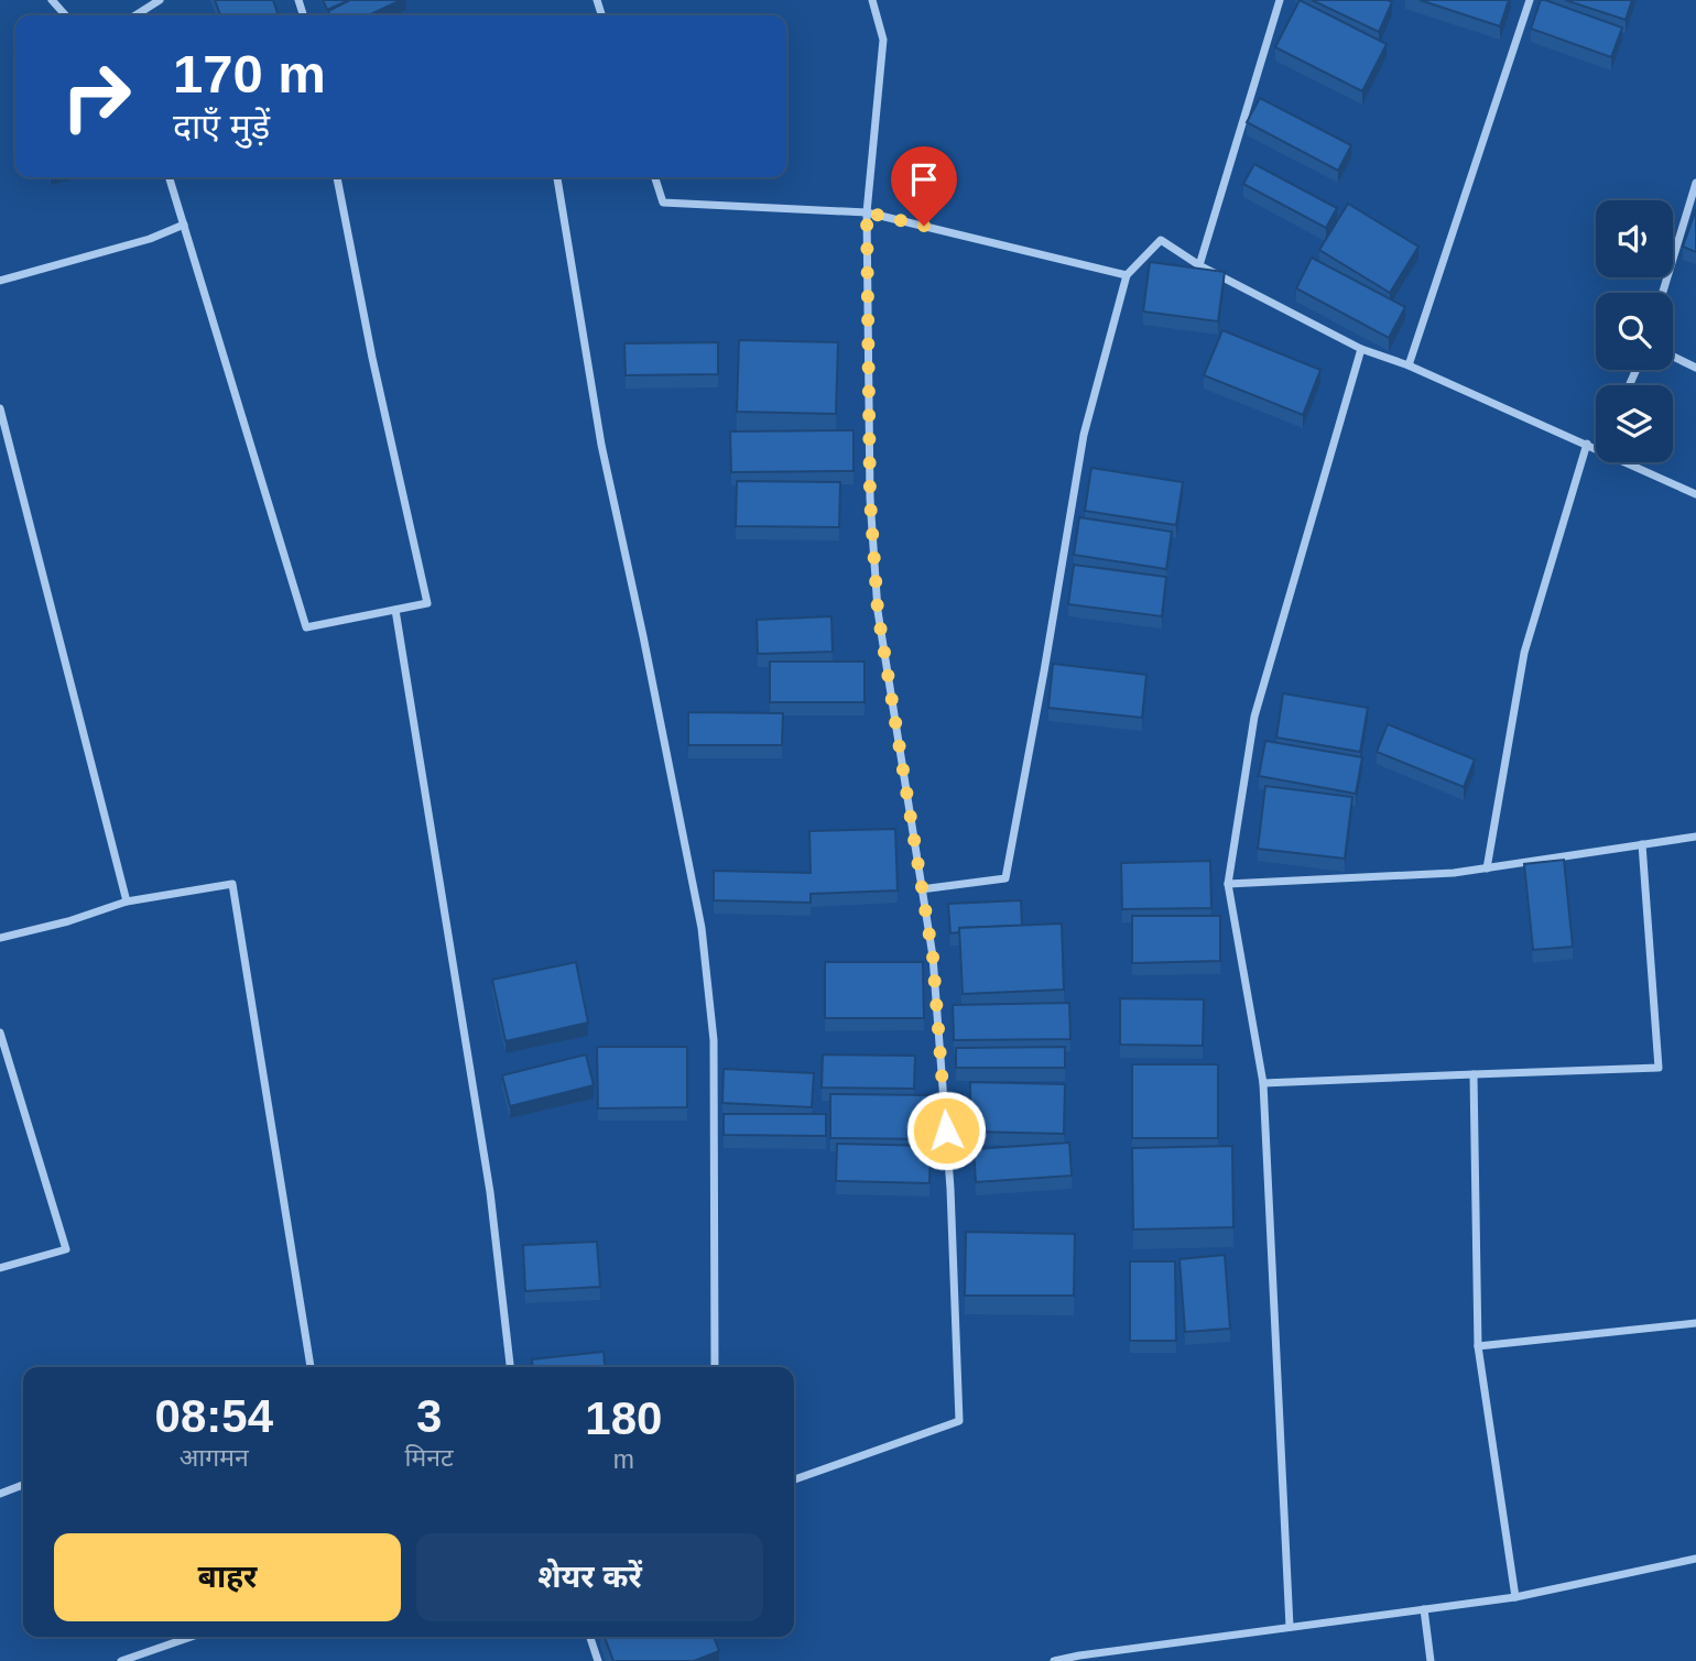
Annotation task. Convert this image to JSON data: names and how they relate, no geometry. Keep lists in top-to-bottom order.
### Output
{
  "page": {
    "turn": ["170 m", "दाएँ मुड़ें"],
    "eta": [
      "08:54",
      "आगमन",
      "3",
      "मिनट",
      "180",
      "m"
    ],
    "buttons": ["बाहर", "शेयर करें"]
  }
}
